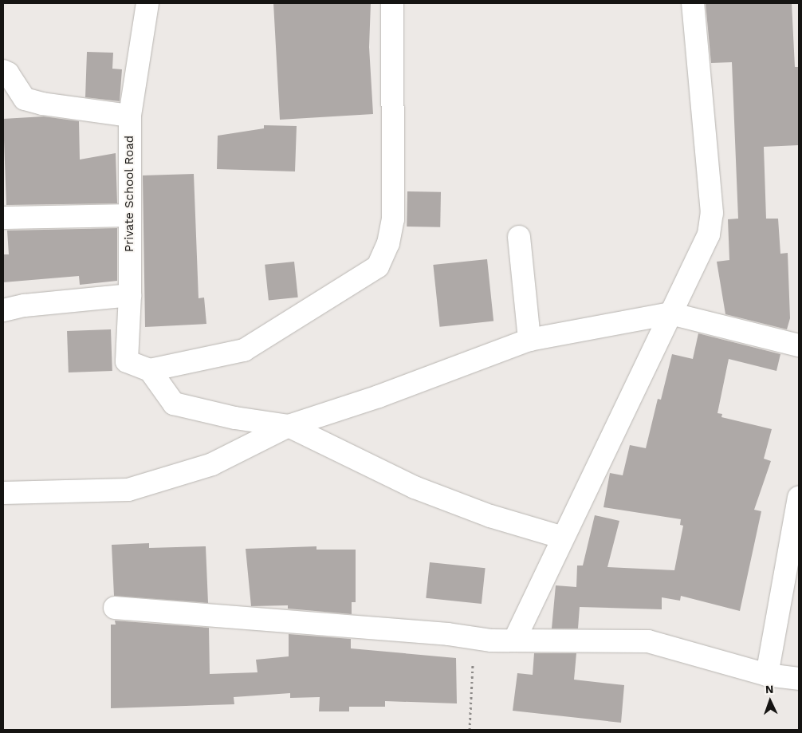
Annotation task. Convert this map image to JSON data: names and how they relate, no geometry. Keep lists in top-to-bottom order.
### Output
{
  "streets": {
    "street": ["Private School Road"]
  },
  "north": "top"
}
